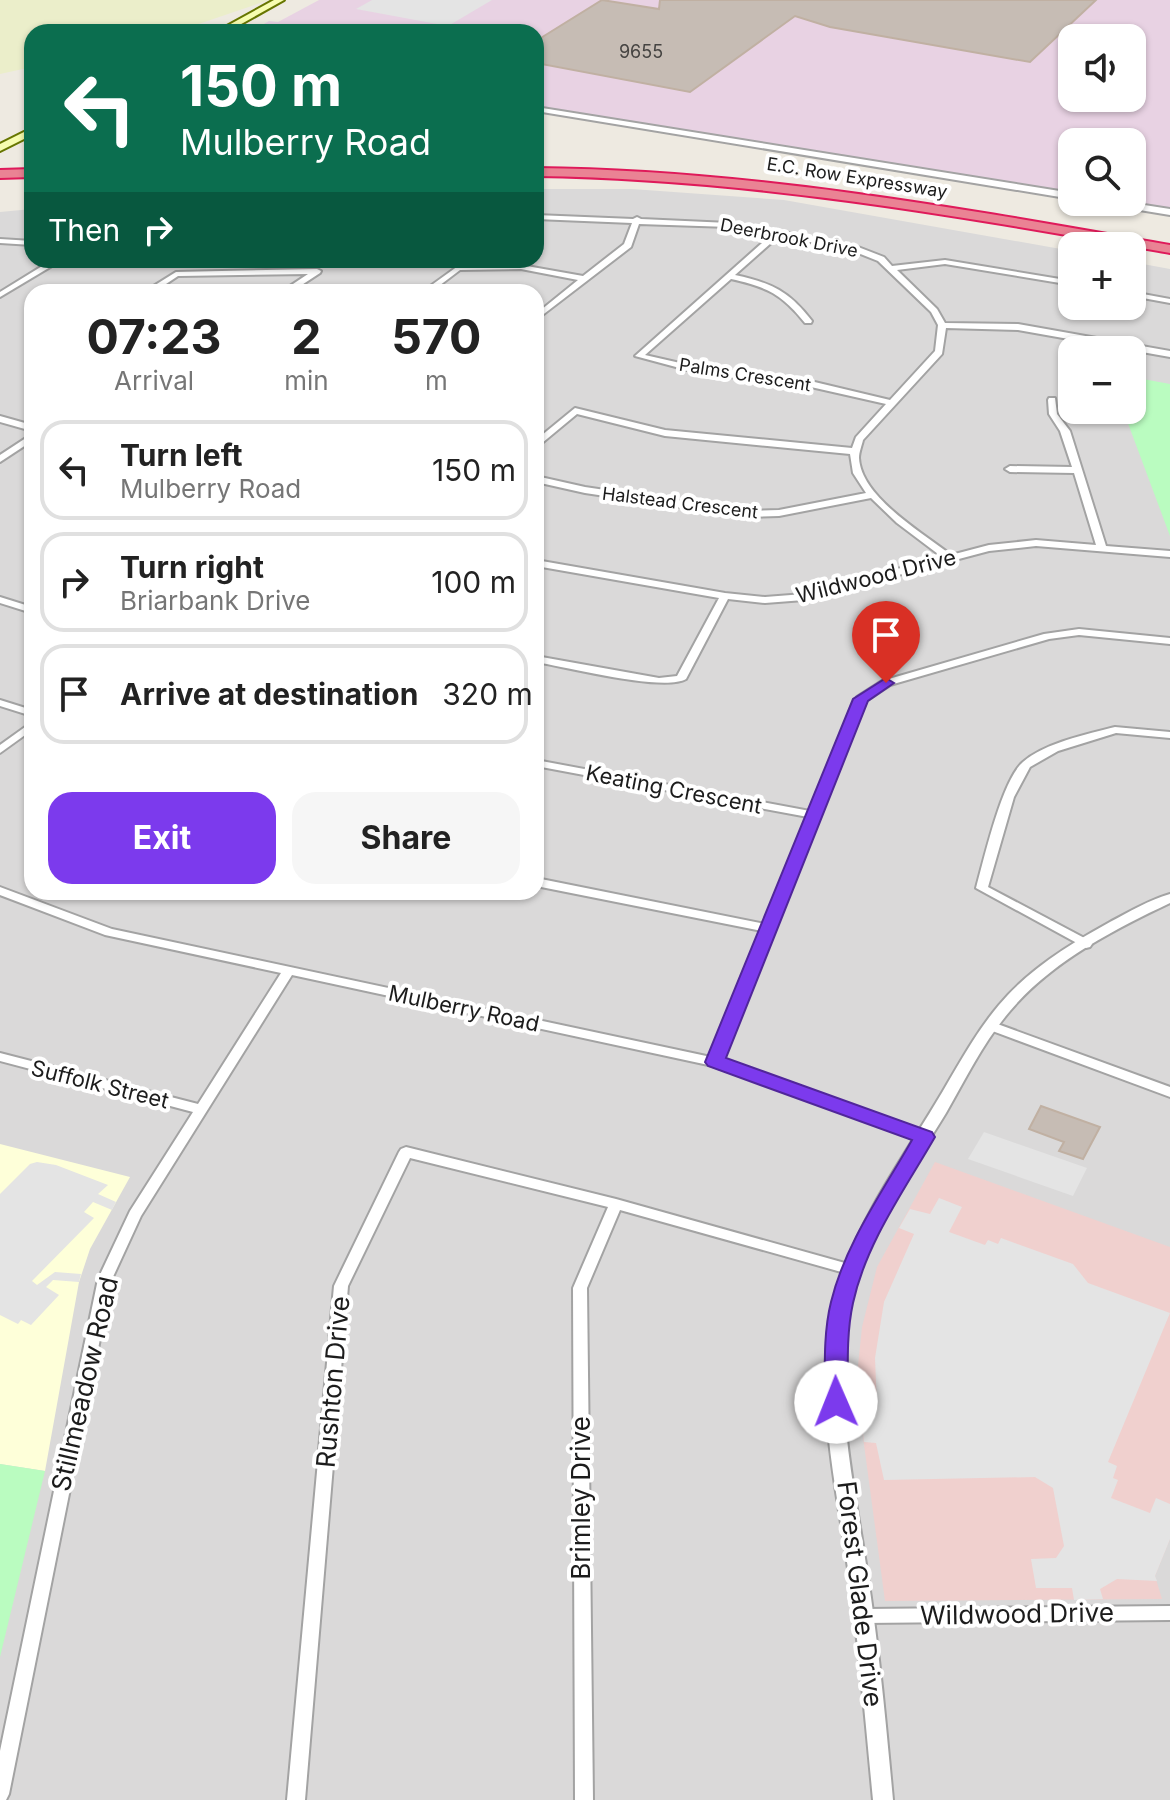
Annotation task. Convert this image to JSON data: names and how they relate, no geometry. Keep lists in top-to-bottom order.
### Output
{
  "streets": {
    "highway": ["E.C. Row Expressway"],
    "street": [
      "Deerbrook Drive",
      "Palms Crescent",
      "Halstead Crescent",
      "Wildwood Drive",
      "Keating Crescent",
      "Mulberry Road",
      "Suffolk Street",
      "Rushton Drive",
      "Stillmeadow Road",
      "Brimley Drive",
      "Forest Glade Drive"
    ]
  },
  "crossings": [
    ["Deerbrook Drive", "Palms Crescent"],
    ["Wildwood Drive", "Forest Glade Drive"],
    ["Mulberry Road", "Stillmeadow Road"],
    ["Mulberry Road", "Forest Glade Drive"],
    ["Suffolk Street", "Stillmeadow Road"],
    ["Rushton Drive", "Brimley Drive"],
    ["Rushton Drive", "Forest Glade Drive"]
  ],
  "house_numbers": ["9655"],
  "page": {
    "map_buttons": ["+", "−"],
    "turn": ["150 m", "Mulberry Road"],
    "then": "Then",
    "eta": [
      "07:23",
      "Arrival",
      "2",
      "min",
      "570",
      "m"
    ],
    "list": [
      {
        "name": "Turn left",
        "note": "Mulberry Road",
        "value": "150 m"
      },
      {
        "name": "Turn right",
        "note": "Briarbank Drive",
        "value": "100 m"
      },
      {
        "name": "Arrive at destination",
        "value": "320 m"
      }
    ],
    "buttons": ["Exit", "Share"]
  }
}
